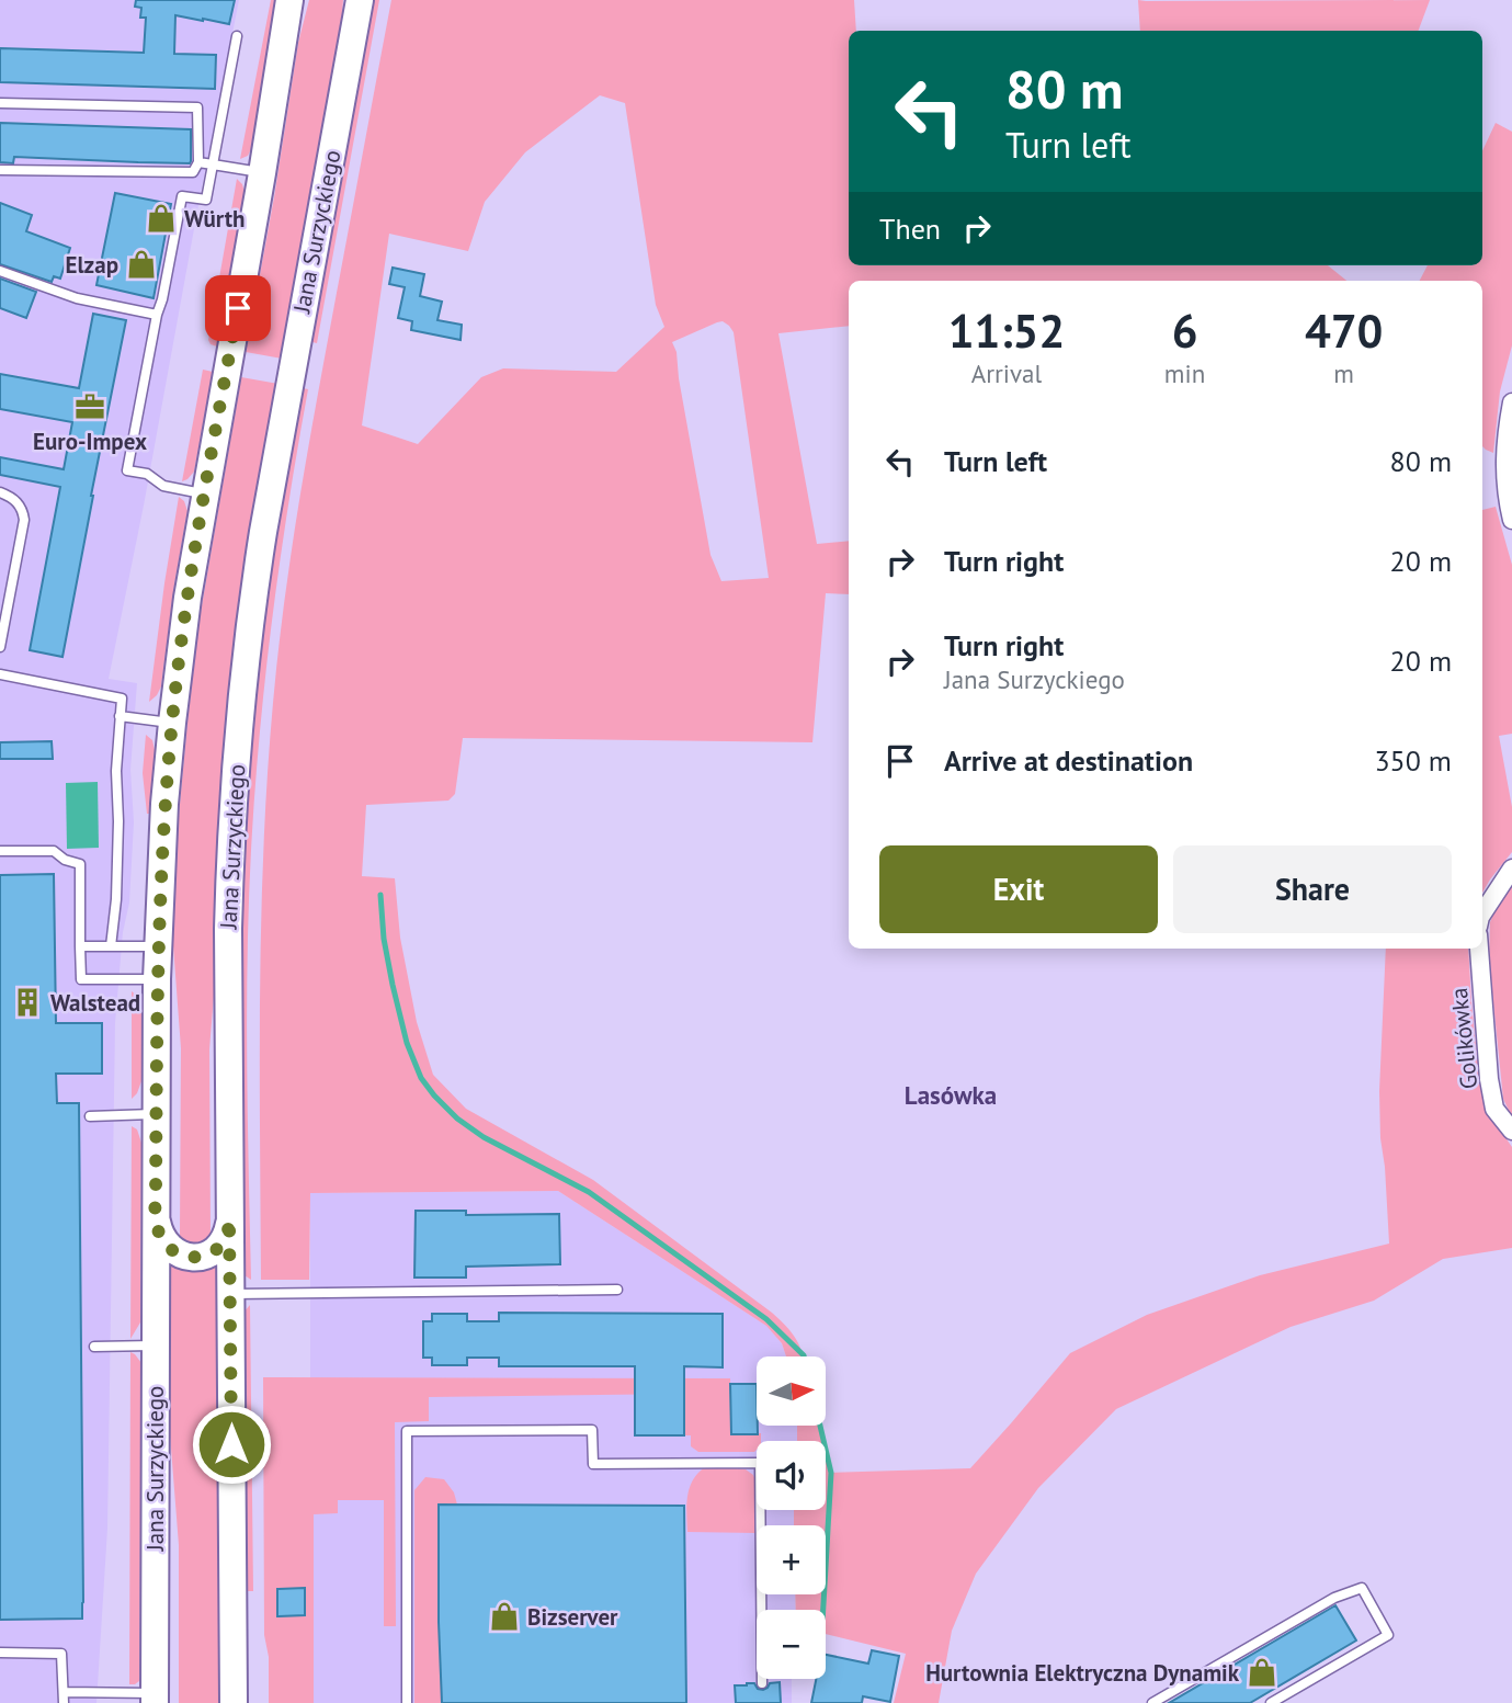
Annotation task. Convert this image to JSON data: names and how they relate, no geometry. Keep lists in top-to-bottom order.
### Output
{
  "streets": {
    "main road": ["Jana Surzyckiego"],
    "street": ["Golikówka"]
  },
  "districts": ["Lasówka"],
  "places": {
    "shop": [
      "Würth",
      "Elzap",
      "Bizserver",
      "Hurtownia Elektryczna Dynamik"
    ],
    "office": ["Euro-Impex"],
    "building": ["Walstead"]
  },
  "north": "right",
  "page": {
    "turn": ["80 m", "Turn left"],
    "then": "Then",
    "eta": [
      "11:52",
      "Arrival",
      "6",
      "min",
      "470",
      "m"
    ],
    "list": [
      {
        "name": "Turn left",
        "value": "80 m"
      },
      {
        "name": "Turn right",
        "value": "20 m"
      },
      {
        "name": "Turn right",
        "note": "Jana Surzyckiego",
        "value": "20 m"
      },
      {
        "name": "Arrive at destination",
        "value": "350 m"
      }
    ],
    "buttons": ["Exit", "Share"],
    "map_buttons": ["+", "−"]
  }
}
